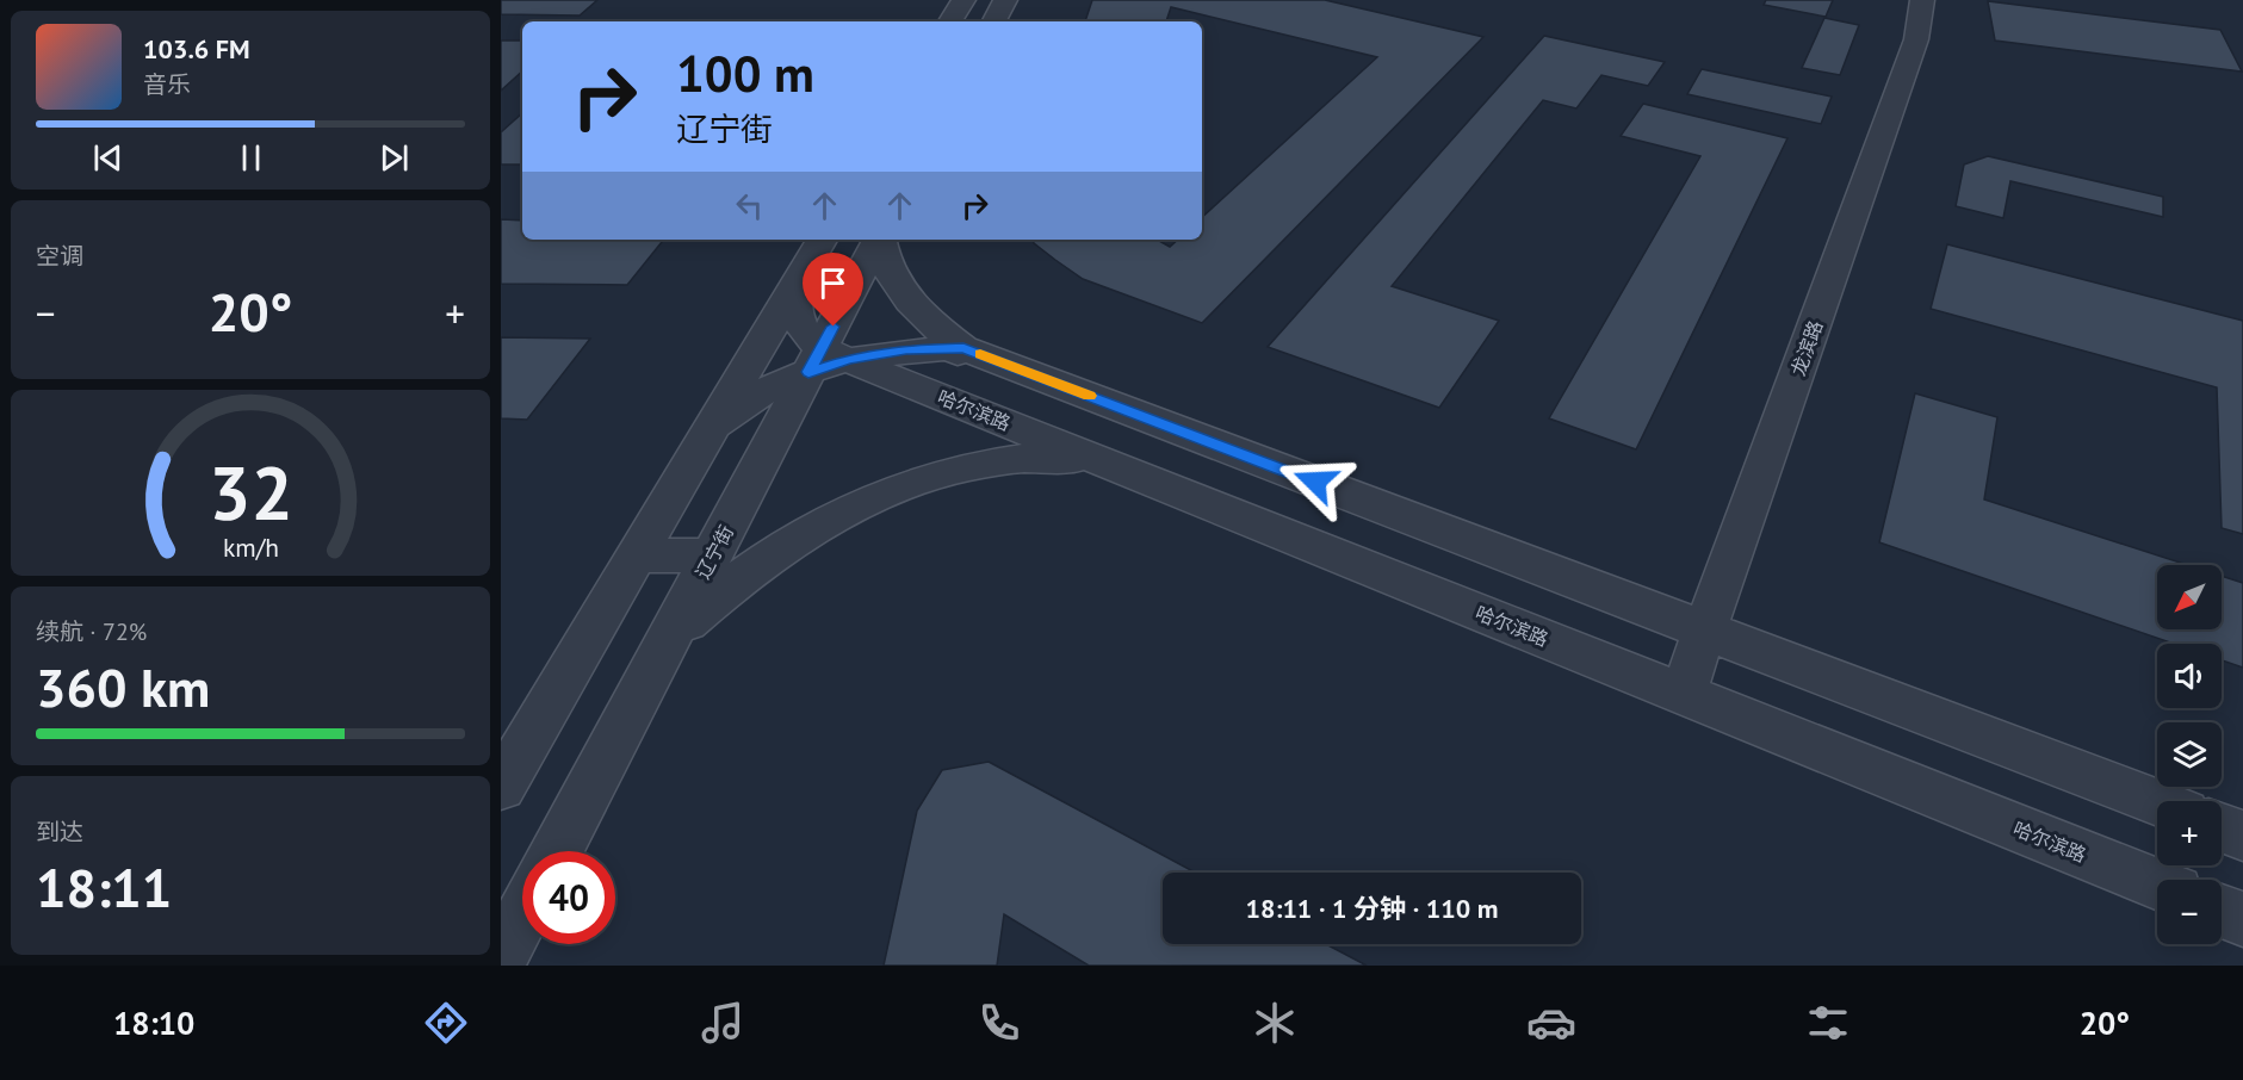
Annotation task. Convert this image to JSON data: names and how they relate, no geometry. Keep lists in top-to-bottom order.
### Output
{
  "streets": {
    "street": ["龙滨路", "哈尔滨路", "辽宁街"]
  },
  "crossings": [
    ["龙滨路", "哈尔滨路"],
    ["哈尔滨路", "辽宁街"]
  ],
  "north": "bottom left",
  "page": {
    "turn": ["100 m", "辽宁街"],
    "song": ["103.6 FM", "音乐"],
    "tile": [
      "空调",
      ["续航 · 72%", "360 km"],
      ["到达", "18:11"]
    ],
    "heat": ["−", "20°", "+"],
    "map_buttons": ["+", "−"],
    "limit": "40",
    "trip": "18:11 · 1 分钟 · 110 m",
    "tabs": ["18:10", "20°"],
    "gauge": ["32", "km/h"]
  }
}
